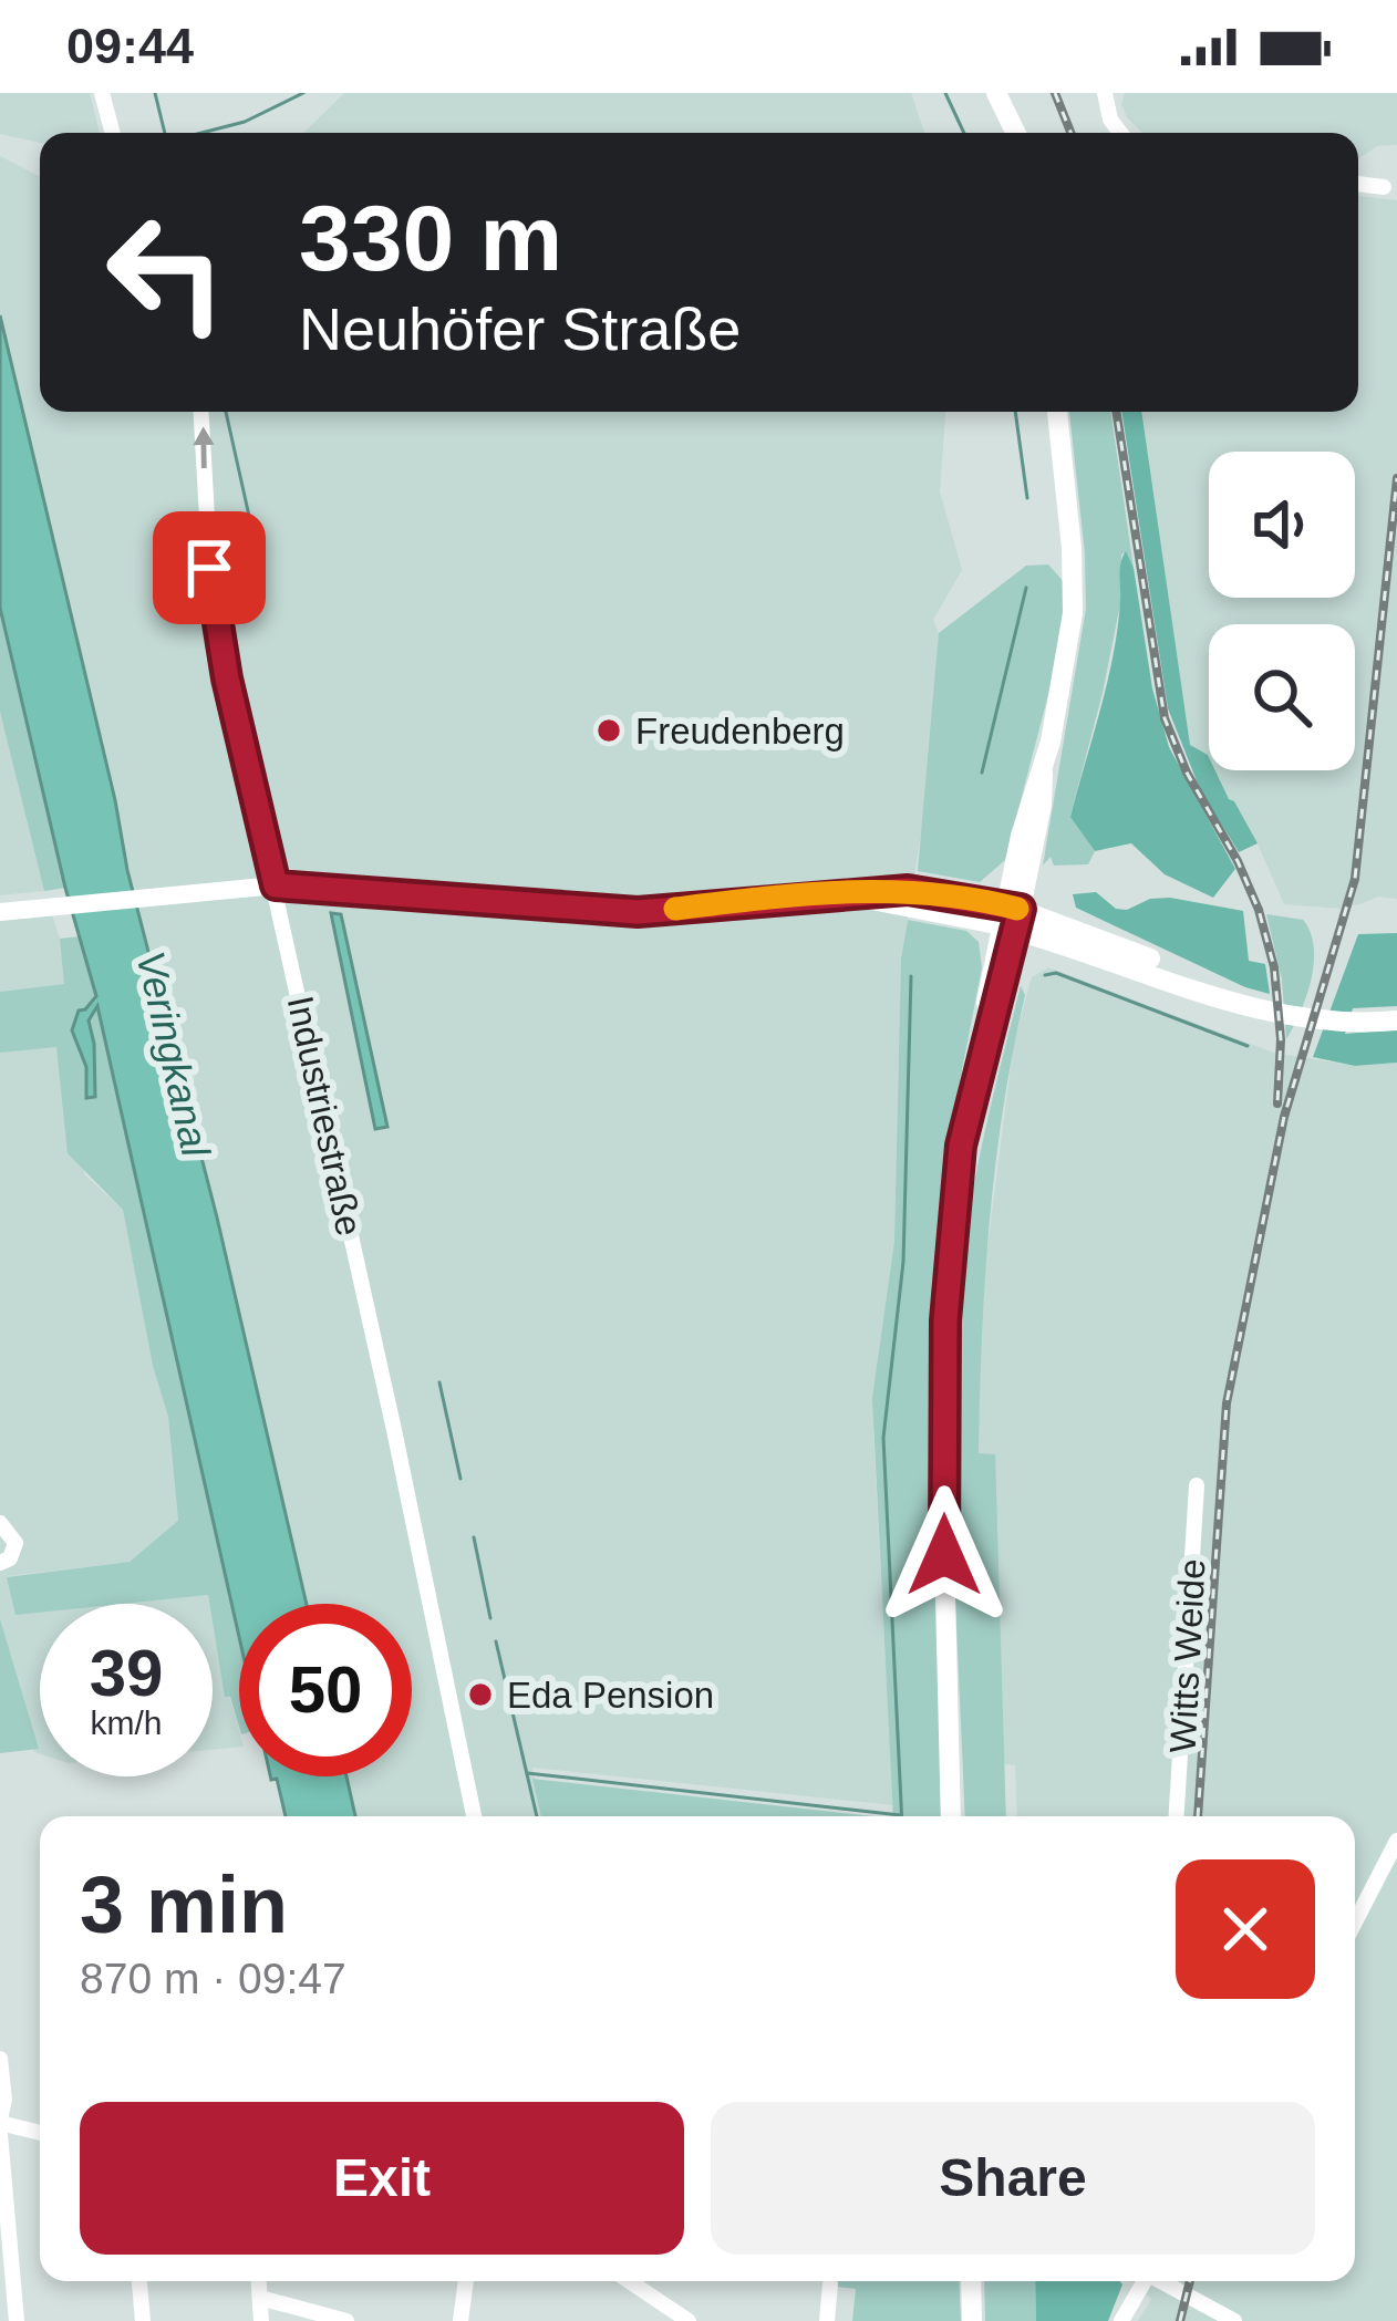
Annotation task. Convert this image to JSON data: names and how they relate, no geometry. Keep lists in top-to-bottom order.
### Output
{
  "streets": {
    "street": ["Industriestraße", "Witts Weide"]
  },
  "water": ["Veringkanal"],
  "places": ["Freudenberg", "Eda Pension"],
  "page": {
    "status": "09:44",
    "turn": ["330 m", "Neuhöfer Straße"],
    "speed": "39 km/h",
    "limit": "50",
    "heading": ["3 min", "870 m · 09:47"],
    "buttons": ["Exit", "Share"]
  }
}
